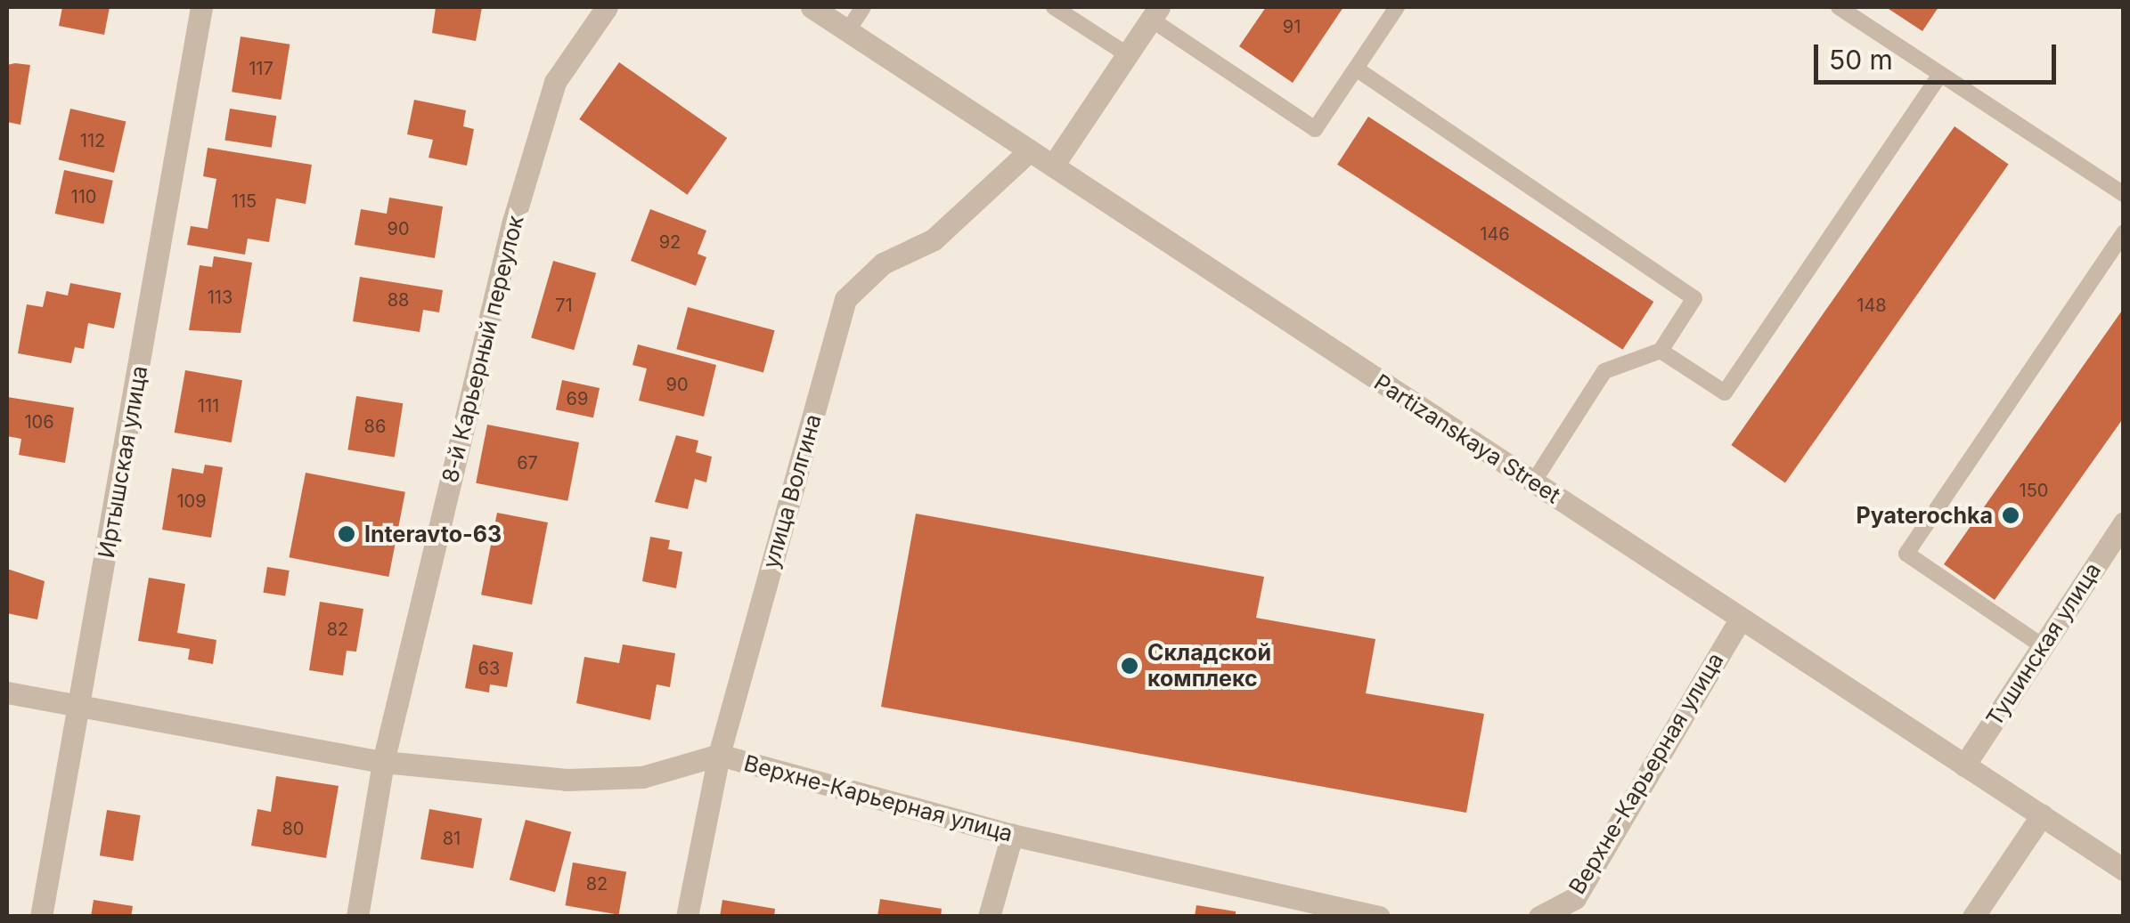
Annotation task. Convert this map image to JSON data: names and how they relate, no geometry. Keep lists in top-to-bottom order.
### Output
{
  "streets": {
    "street": [
      "8-й Карьерный переулок",
      "Partizanskaya Street",
      "Иртышская улица",
      "улица Волгина",
      "Тушинская улица",
      "Верхне-Карьерная улица"
    ]
  },
  "crossings": [
    ["8-й Карьерный переулок", "Верхне-Карьерная улица"],
    ["Partizanskaya Street", "улица Волгина"],
    ["Partizanskaya Street", "Тушинская улица"],
    ["Partizanskaya Street", "Верхне-Карьерная улица"],
    ["Иртышская улица", "Верхне-Карьерная улица"],
    ["улица Волгина", "Верхне-Карьерная улица"]
  ],
  "places": ["Pyaterochka", "Interavto-63", "Складской комплекс"],
  "house_numbers": [
    "91",
    "117",
    "112",
    "110",
    "115",
    "90",
    "146",
    "92",
    "113",
    "88",
    "71",
    "148",
    "90",
    "69",
    "111",
    "106",
    "86",
    "67",
    "150",
    "109",
    "82",
    "63",
    "80",
    "81",
    "82"
  ],
  "scale_bar": "50 m"
}
